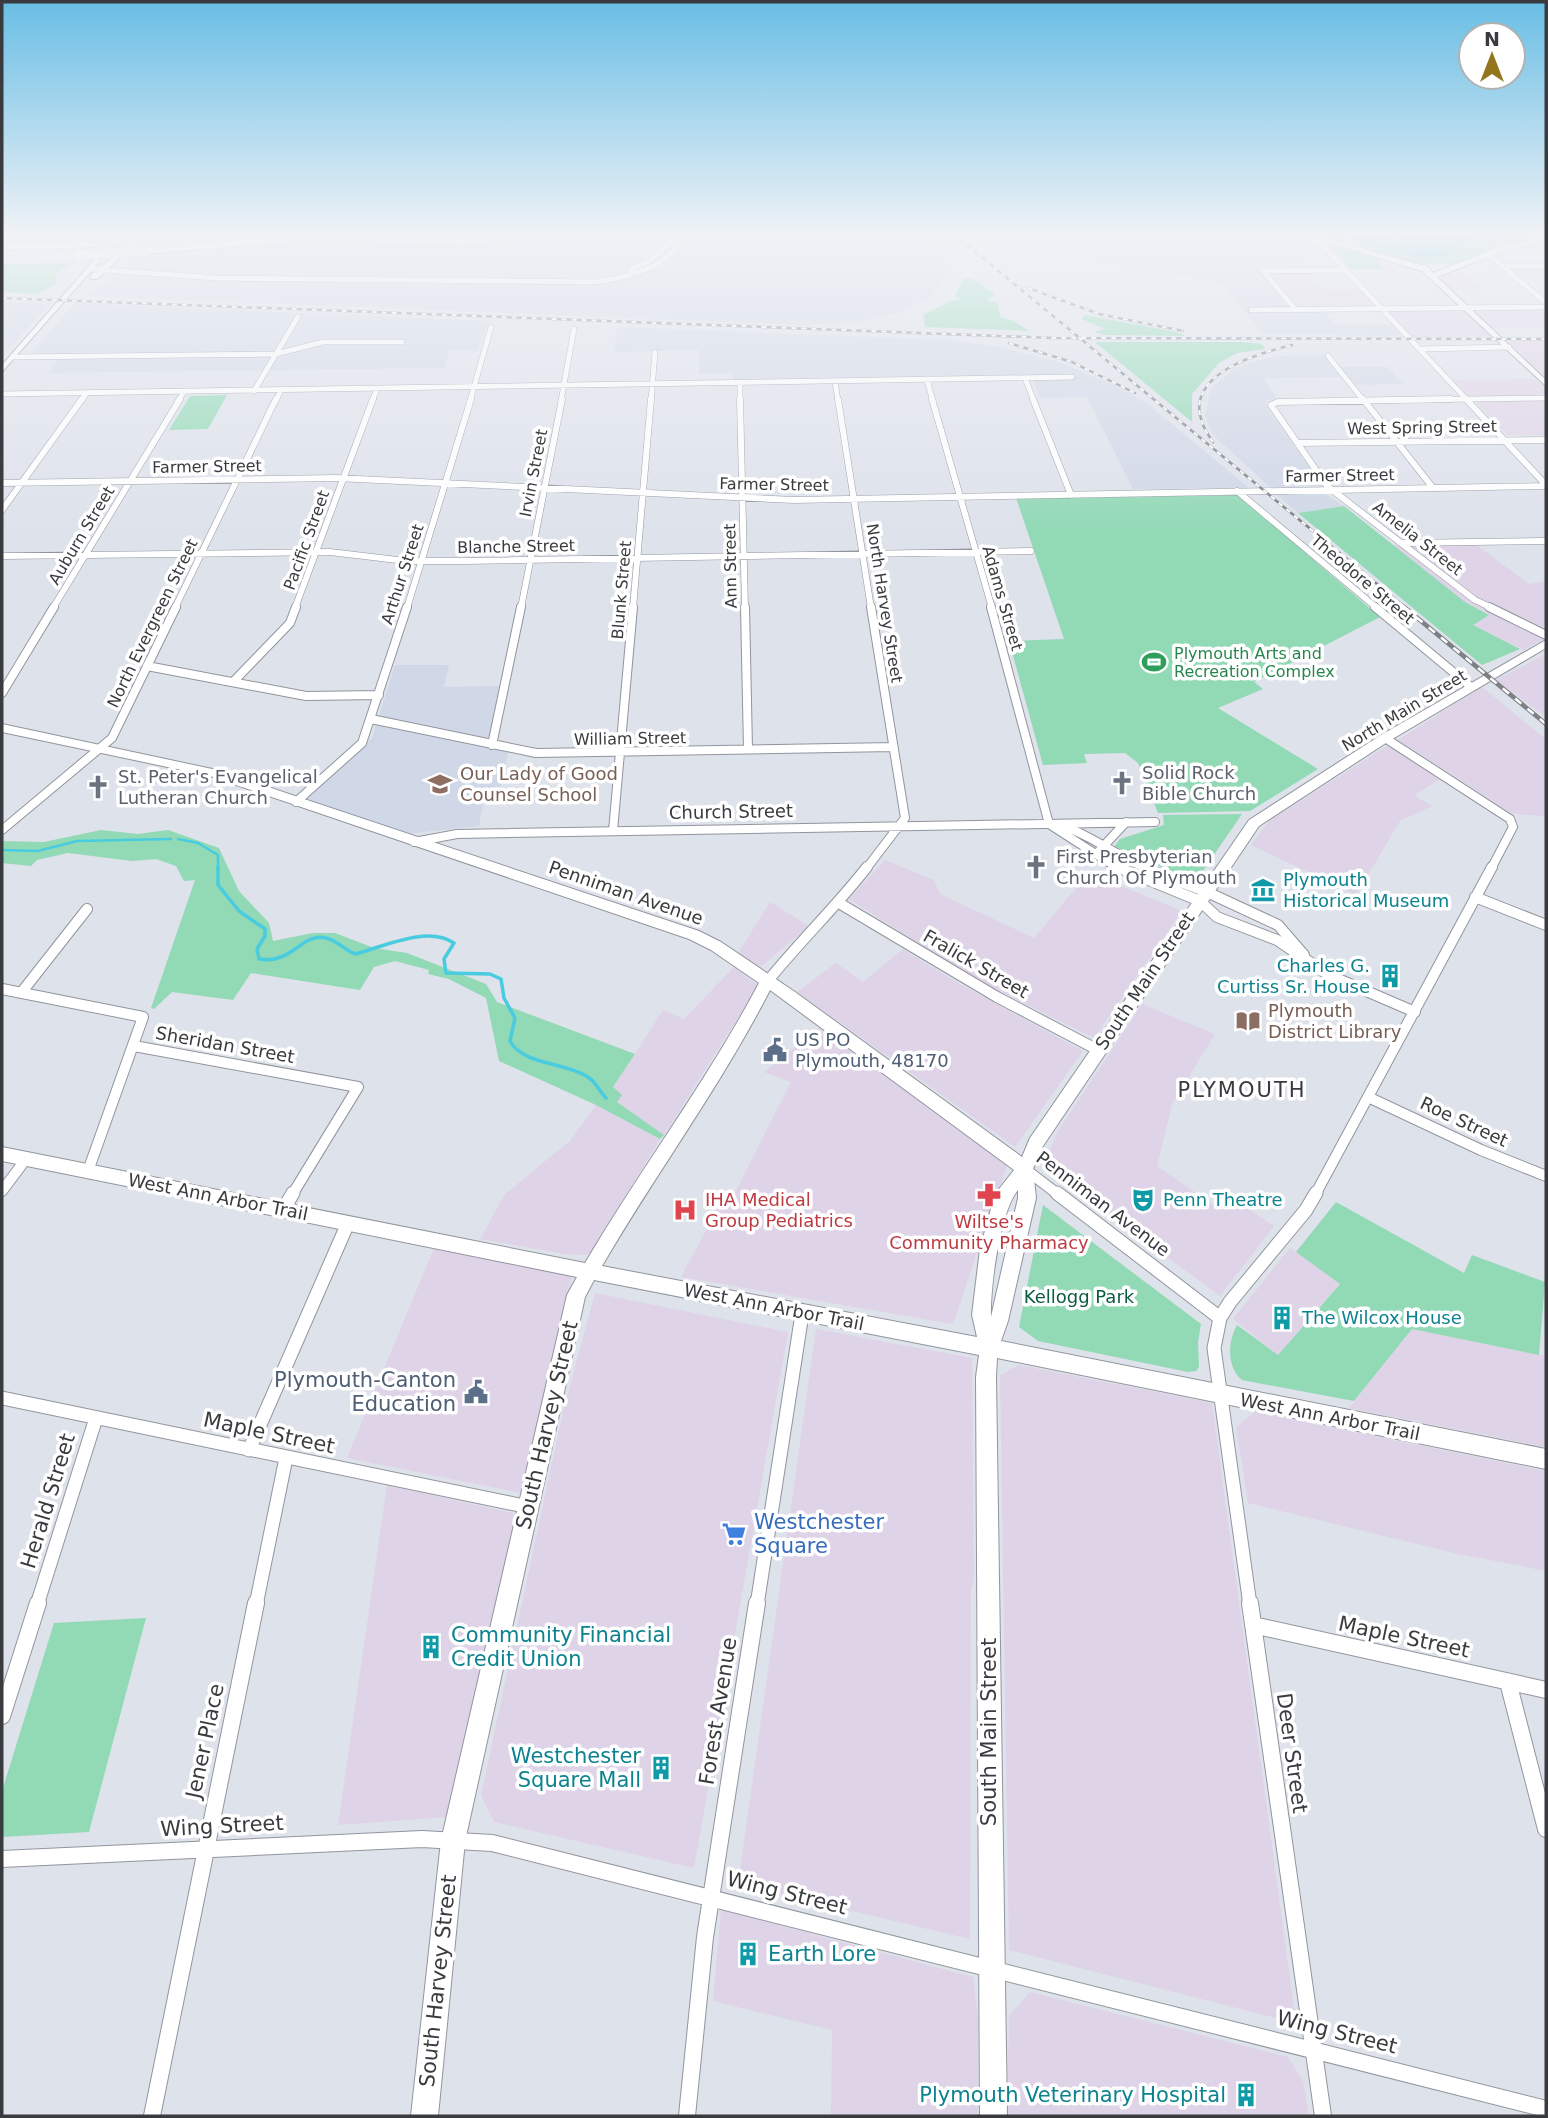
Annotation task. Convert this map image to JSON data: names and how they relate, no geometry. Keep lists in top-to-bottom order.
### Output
{
  "streets": {
    "street": [
      "West Spring Street",
      "Farmer Street",
      "Irvin Street",
      "Auburn Street",
      "Amelia Street",
      "Pacific Street",
      "Blanche Street",
      "Ann Street",
      "Arthur Street",
      "Theodore Street",
      "Blunk Street",
      "Adams Street",
      "North Harvey Street",
      "North Evergreen Street",
      "North Main Street",
      "William Street",
      "Church Street",
      "Penniman Avenue",
      "Fralick Street",
      "South Main Street",
      "Sheridan Street",
      "Roe Street",
      "West Ann Arbor Trail",
      "South Harvey Street",
      "Maple Street",
      "Herald Street",
      "Forest Avenue",
      "Jener Place",
      "Deer Street",
      "Wing Street"
    ]
  },
  "crossings": [
    ["West Spring Street", "Amelia Street"],
    ["Farmer Street", "Irvin Street"],
    ["Farmer Street", "Auburn Street"],
    ["Farmer Street", "Amelia Street"],
    ["Farmer Street", "Pacific Street"],
    ["Farmer Street", "Ann Street"],
    ["Farmer Street", "Arthur Street"],
    ["Farmer Street", "Theodore Street"],
    ["Farmer Street", "Blunk Street"],
    ["Farmer Street", "Adams Street"],
    ["Farmer Street", "North Harvey Street"],
    ["Farmer Street", "North Evergreen Street"],
    ["Irvin Street", "Blanche Street"],
    ["Irvin Street", "William Street"],
    ["Auburn Street", "Blanche Street"],
    ["Pacific Street", "Blanche Street"],
    ["Blanche Street", "Ann Street"],
    ["Blanche Street", "Arthur Street"],
    ["Blanche Street", "Blunk Street"],
    ["Blanche Street", "Adams Street"],
    ["Blanche Street", "North Harvey Street"],
    ["Blanche Street", "North Evergreen Street"],
    ["Ann Street", "William Street"],
    ["Arthur Street", "William Street"],
    ["Arthur Street", "Penniman Avenue"],
    ["Theodore Street", "North Main Street"],
    ["Blunk Street", "William Street"],
    ["Blunk Street", "Church Street"],
    ["Adams Street", "Church Street"],
    ["North Harvey Street", "William Street"],
    ["North Harvey Street", "Church Street"],
    ["North Harvey Street", "South Harvey Street"],
    ["North Evergreen Street", "Penniman Avenue"],
    ["North Main Street", "South Main Street"],
    ["Church Street", "Penniman Avenue"],
    ["Church Street", "South Main Street"],
    ["Church Street", "South Harvey Street"],
    ["Penniman Avenue", "South Main Street"],
    ["Penniman Avenue", "South Harvey Street"],
    ["Penniman Avenue", "Deer Street"],
    ["Fralick Street", "South Main Street"],
    ["Fralick Street", "South Harvey Street"],
    ["South Main Street", "West Ann Arbor Trail"],
    ["South Main Street", "Wing Street"],
    ["Sheridan Street", "West Ann Arbor Trail"],
    ["West Ann Arbor Trail", "South Harvey Street"],
    ["West Ann Arbor Trail", "Forest Avenue"],
    ["West Ann Arbor Trail", "Deer Street"],
    ["South Harvey Street", "Maple Street"],
    ["South Harvey Street", "Wing Street"],
    ["Maple Street", "Herald Street"],
    ["Maple Street", "Jener Place"],
    ["Maple Street", "Deer Street"],
    ["Forest Avenue", "Wing Street"],
    ["Jener Place", "Wing Street"],
    ["Deer Street", "Wing Street"]
  ],
  "districts": ["PLYMOUTH"],
  "parks": ["Kellogg Park"],
  "places": {
    "sports": ["Plymouth Arts and Recreation Complex"],
    "church": ["Solid Rock Bible Church", "St. Peter's Evangelical Lutheran Church", "First Presbyterian Church Of Plymouth"],
    "school or university": ["Our Lady of Good Counsel School"],
    "museum": ["Plymouth Historical Museum"],
    "building": [
      "Charles G. Curtiss Sr. House",
      "The Wilcox House",
      "Community Financial Credit Union",
      "Westchester Square Mall",
      "Earth Lore",
      "Plymouth Veterinary Hospital"
    ],
    "library": ["Plymouth District Library"],
    "public building": ["US PO Plymouth, 48170", "Plymouth-Canton Education"],
    "pharmacy": ["Wiltse's Community Pharmacy"],
    "theatre": ["Penn Theatre"],
    "hospital": ["IHA Medical Group Pediatrics"],
    "supermarket": ["Westchester Square"]
  },
  "north": "top"
}
